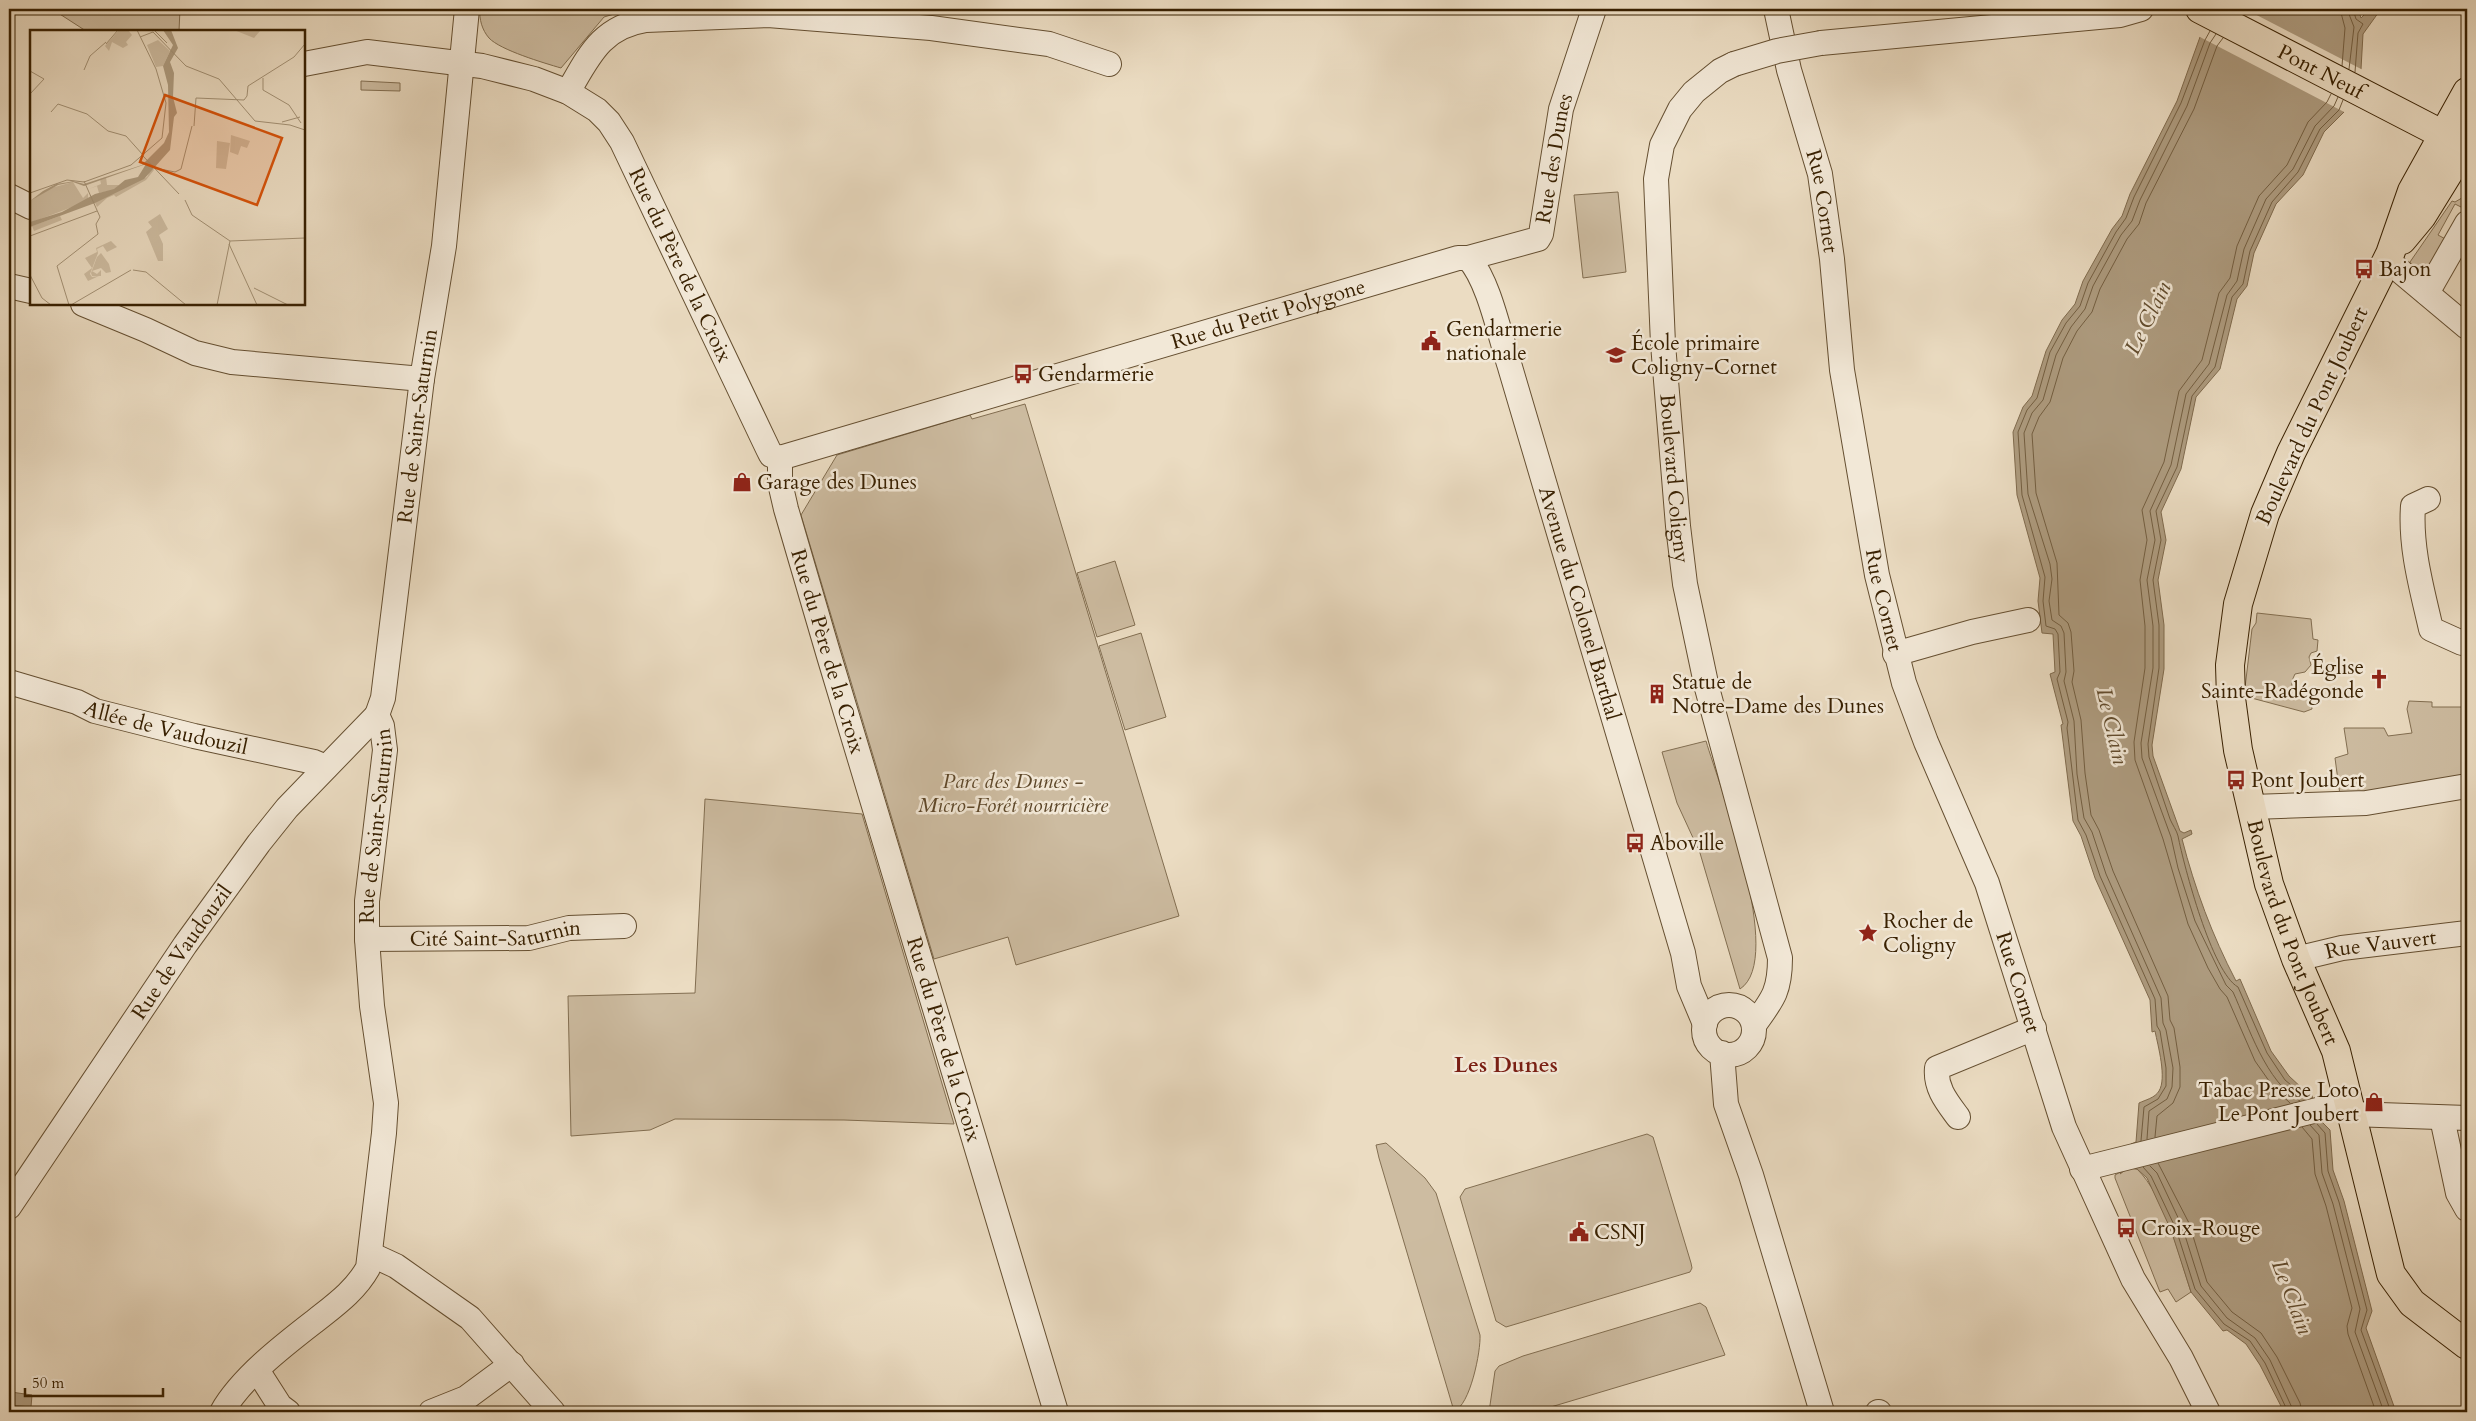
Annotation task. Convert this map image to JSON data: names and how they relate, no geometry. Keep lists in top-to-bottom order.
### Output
{
  "streets": {
    "main road": ["Pont Neuf", "Boulevard du Pont Joubert"],
    "street": [
      "Rue des Dunes",
      "Rue Cornet",
      "Rue du Père de la Croix",
      "Rue du Petit Polygone",
      "Rue de Saint-Saturnin",
      "Boulevard Coligny",
      "Avenue du Colonel Barthal",
      "Allée de Vaudouzil",
      "Cité Saint-Saturnin",
      "Rue Vauvert",
      "Rue de Vaudouzil"
    ]
  },
  "crossings": [
    ["Pont Neuf", "Boulevard du Pont Joubert"],
    ["Rue des Dunes", "Rue du Petit Polygone"],
    ["Rue des Dunes", "Avenue du Colonel Barthal"],
    ["Rue du Père de la Croix", "Rue du Petit Polygone"],
    ["Rue du Père de la Croix", "Rue de Saint-Saturnin"],
    ["Rue du Petit Polygone", "Avenue du Colonel Barthal"],
    ["Boulevard du Pont Joubert", "Rue Vauvert"],
    ["Rue de Saint-Saturnin", "Cité Saint-Saturnin"],
    ["Rue de Saint-Saturnin", "Rue de Vaudouzil"],
    ["Boulevard Coligny", "Avenue du Colonel Barthal"],
    ["Allée de Vaudouzil", "Rue de Vaudouzil"]
  ],
  "districts": ["Les Dunes"],
  "water": ["Le Clain"],
  "parks": ["Parc des Dunes - Micro-Forêt nourricière"],
  "places": {
    "bus stop": [
      "Bajon",
      "Gendarmerie",
      "Pont Joubert",
      "Aboville",
      "Croix-Rouge"
    ],
    "public building": ["Gendarmerie nationale", "CSNJ"],
    "school or university": ["École primaire Coligny-Cornet"],
    "shop": ["Garage des Dunes", "Tabac Presse Loto Le Pont Joubert"],
    "church": ["Église Sainte-Radégonde"],
    "building": ["Statue de Notre-Dame des Dunes"],
    "place": ["Rocher de Coligny"]
  },
  "scale_bar": "50 m"
}
